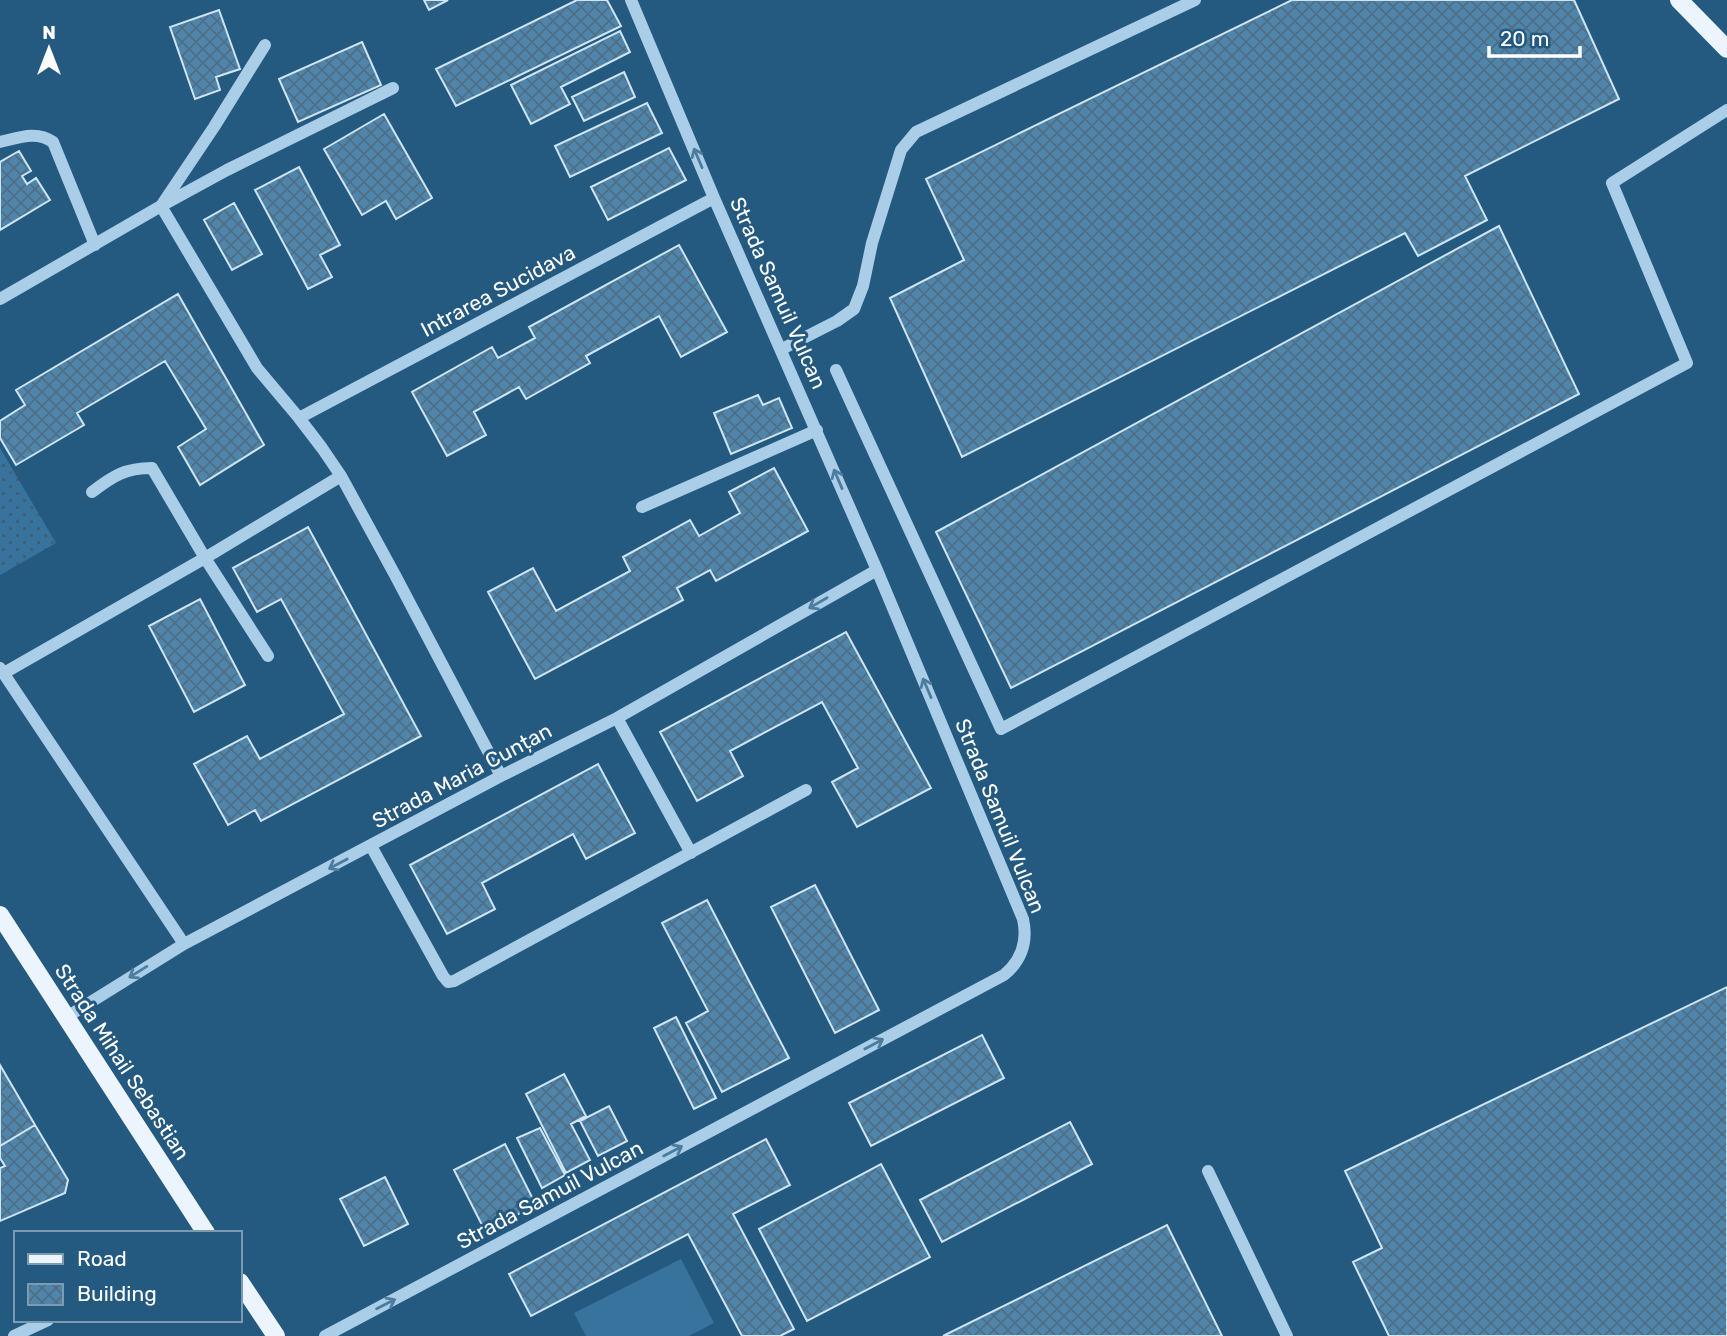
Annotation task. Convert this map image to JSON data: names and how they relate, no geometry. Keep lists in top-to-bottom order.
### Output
{
  "streets": {
    "main road": ["Strada Mihail Sebastian"],
    "street": ["Intrarea Sucidava", "Strada Samuil Vulcan", "Strada Maria Cunțan"]
  },
  "crossings": [
    ["Intrarea Sucidava", "Strada Samuil Vulcan"],
    ["Strada Samuil Vulcan", "Strada Maria Cunțan"],
    ["Strada Maria Cunțan", "Strada Mihail Sebastian"]
  ],
  "one_way": ["Strada Maria Cunțan"],
  "legend": ["Road", "Building"],
  "scale_bar": "20 m",
  "north": "top"
}
